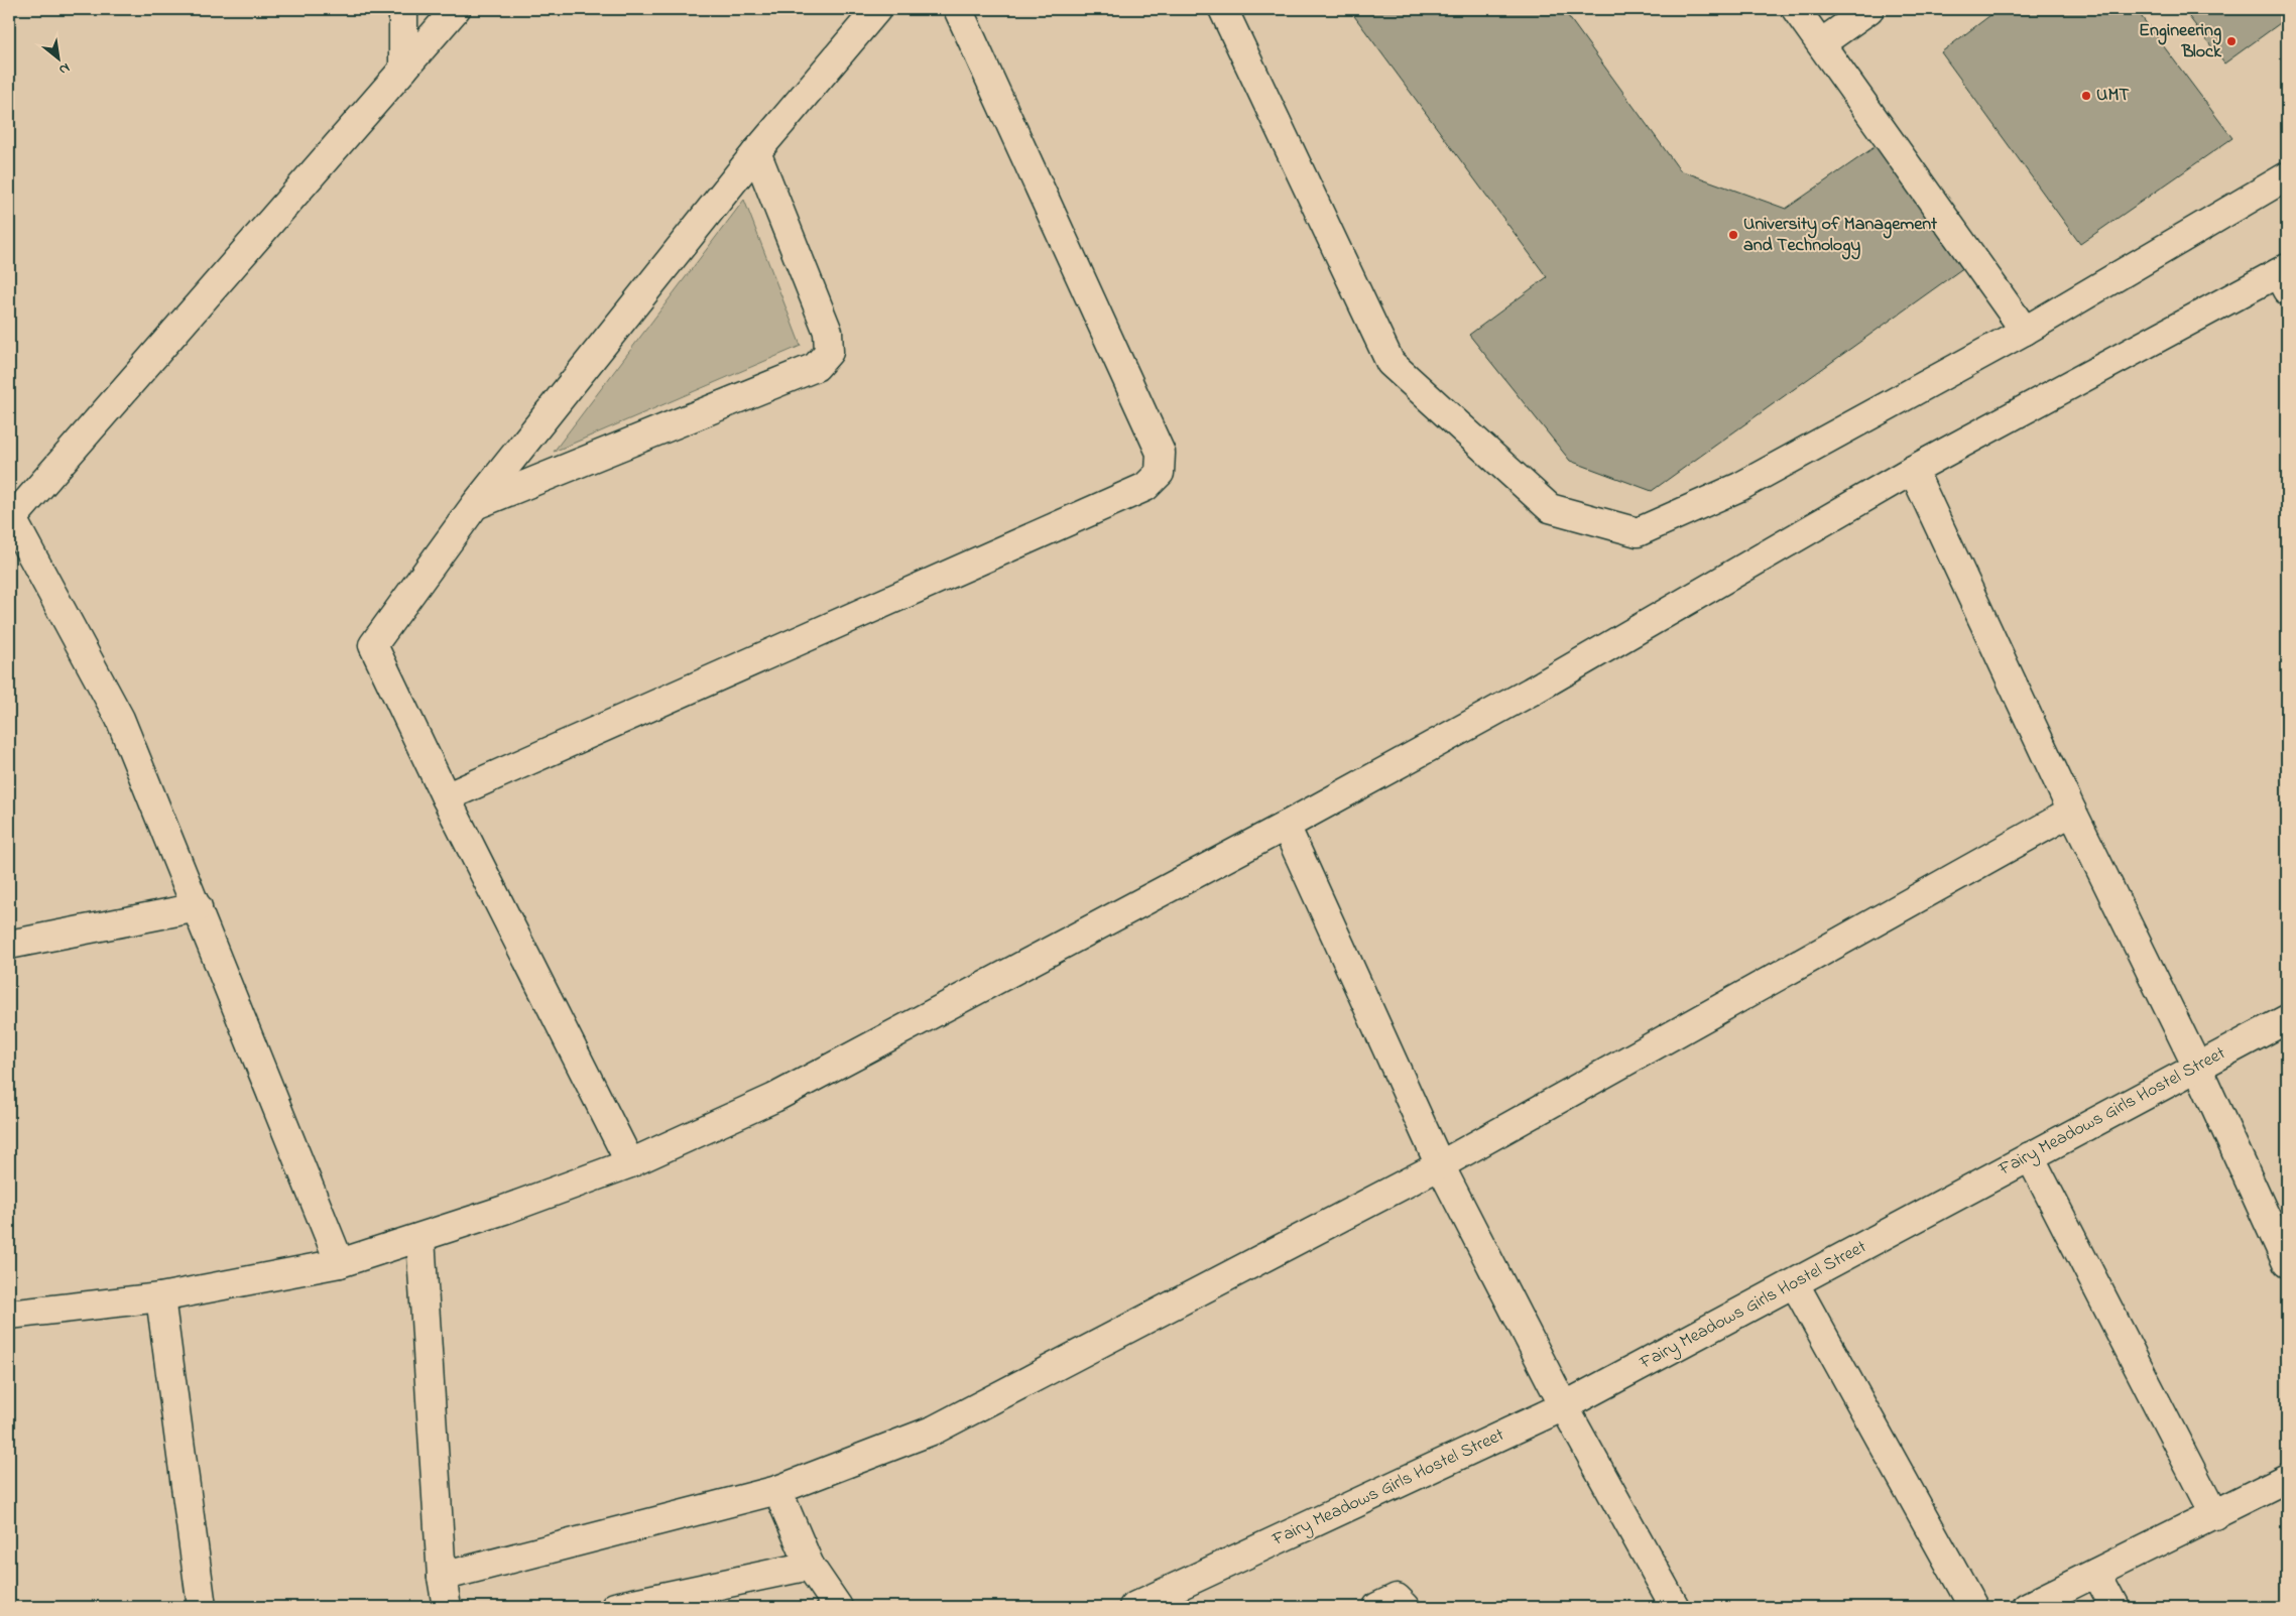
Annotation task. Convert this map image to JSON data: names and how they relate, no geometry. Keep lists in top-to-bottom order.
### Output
{
  "streets": {
    "street": ["Fairy Meadows Girls Hostel Street"]
  },
  "places": ["Engineering Block", "UMT", "University of Management and Technology"],
  "north": "bottom right"
}
